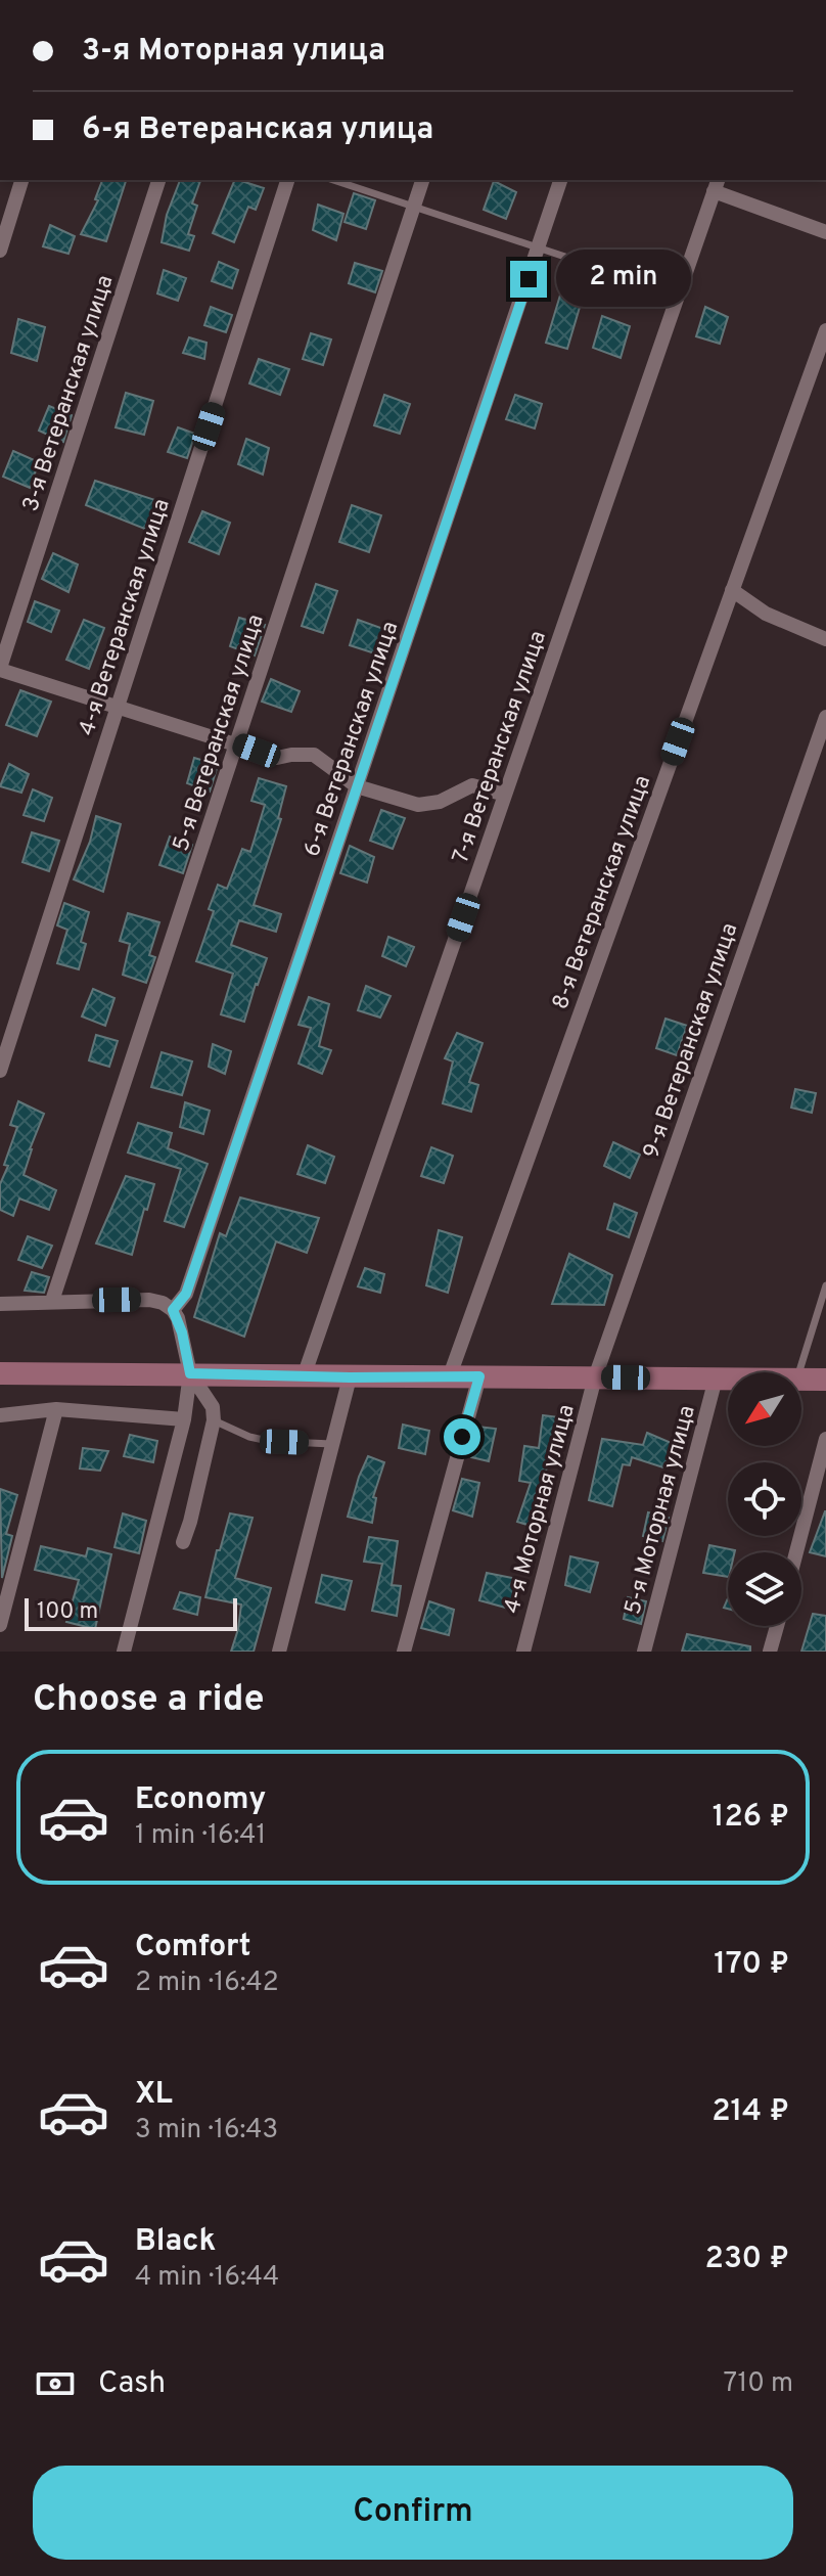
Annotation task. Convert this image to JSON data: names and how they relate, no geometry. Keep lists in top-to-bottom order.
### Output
{
  "streets": {
    "street": [
      "3-я Ветеранская улица",
      "4-я Ветеранская улица",
      "5-я Ветеранская улица",
      "6-я Ветеранская улица",
      "7-я Ветеранская улица",
      "8-я Ветеранская улица",
      "9-я Ветеранская улица",
      "4-я Моторная улица",
      "5-я Моторная улица"
    ]
  },
  "crossings": [
    ["9-я Ветеранская улица", "4-я Моторная улица"]
  ],
  "scale_bar": "100 m",
  "north": "bottom left",
  "page": {
    "banner": ["3-я Моторная улица", "6-я Ветеранская улица"],
    "bubble": "2 min",
    "scale": "100 m",
    "heading": "Choose a ride",
    "list": [
      {
        "name": "Economy",
        "note": "1 min · 16:41",
        "value": "126 ₽"
      },
      {
        "name": "Comfort",
        "note": "2 min · 16:42",
        "value": "170 ₽"
      },
      {
        "name": "XL",
        "note": "3 min · 16:43",
        "value": "214 ₽"
      },
      {
        "name": "Black",
        "note": "4 min · 16:44",
        "value": "230 ₽"
      }
    ],
    "pay": ["Cash", "710 m"],
    "buttons": "Confirm"
  }
}
